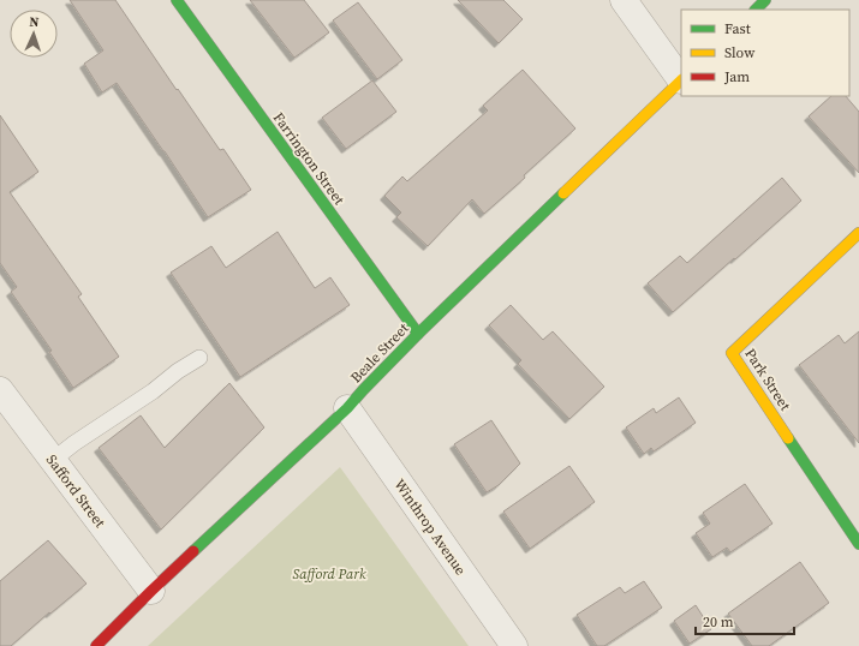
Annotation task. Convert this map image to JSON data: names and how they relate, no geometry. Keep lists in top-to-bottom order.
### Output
{
  "streets": {
    "main road": ["Farrington Street", "Beale Street", "Park Street"],
    "street": ["Safford Street", "Winthrop Avenue"]
  },
  "crossings": [
    ["Farrington Street", "Beale Street"],
    ["Beale Street", "Safford Street"],
    ["Beale Street", "Winthrop Avenue"]
  ],
  "parks": ["Safford Park"],
  "legend": ["Fast", "Slow", "Jam"],
  "scale_bar": "20 m",
  "north": "top"
}
